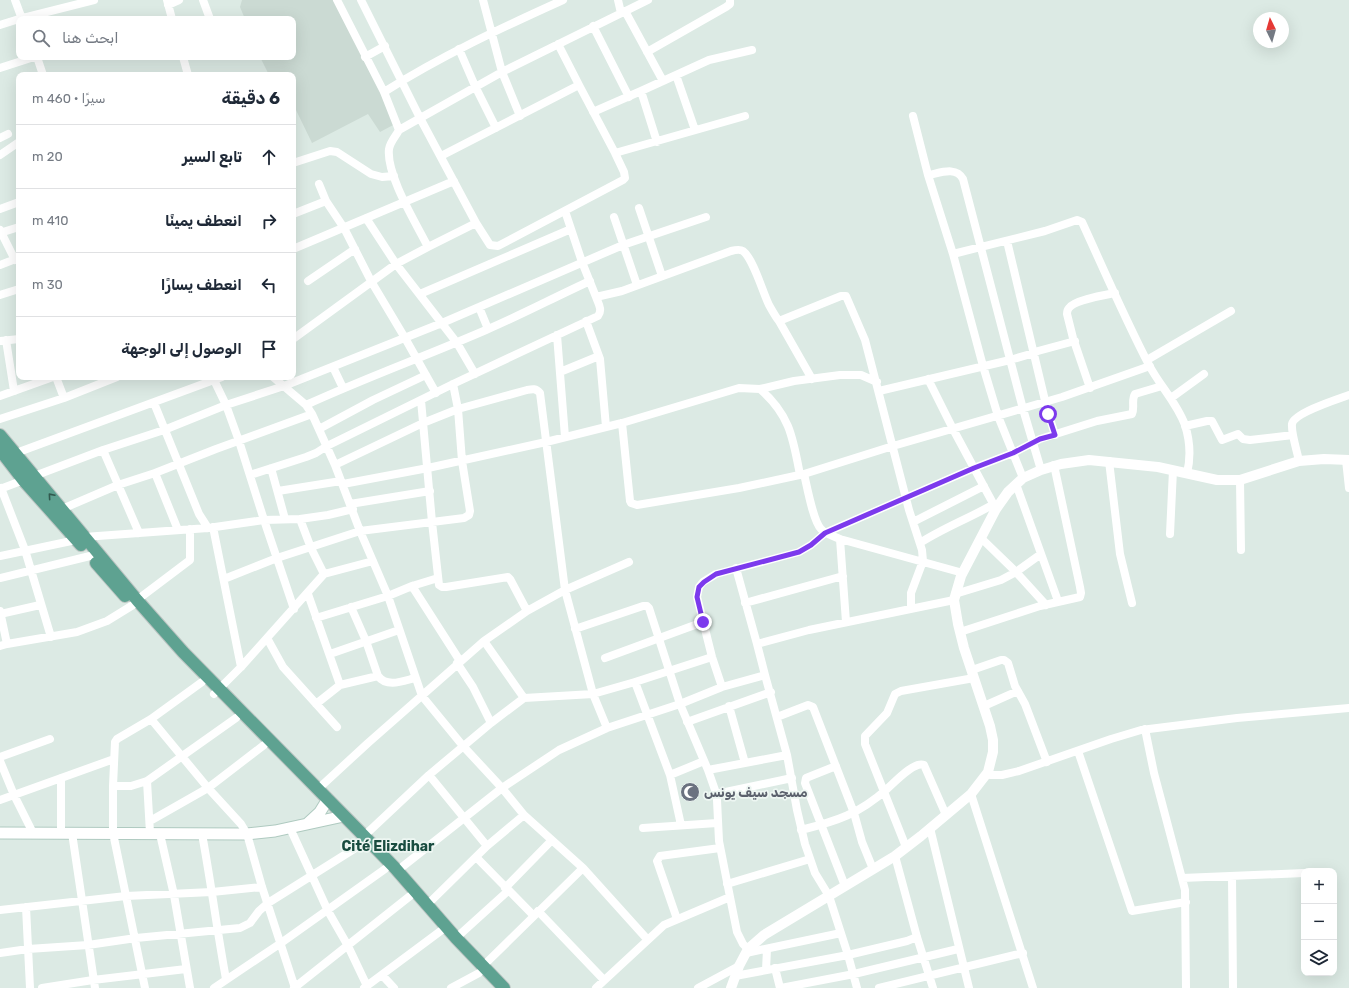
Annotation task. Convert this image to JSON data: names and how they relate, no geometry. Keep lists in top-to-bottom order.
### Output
{
  "districts": ["Cité Elizdihar"],
  "places": {
    "mosque": ["مسجد سيف يونس"]
  },
  "north": "top",
  "page": {
    "search": "ابحث هنا",
    "heading": ["6 دقيقة", "سيرًا · 460 m"],
    "list": [
      ["تابع السير", "20 m"],
      ["انعطف يمينًا", "410 m"],
      ["انعطف يسارًا", "30 m"],
      "الوصول إلى الوجهة"
    ],
    "map_buttons": ["+", "−"]
  }
}
